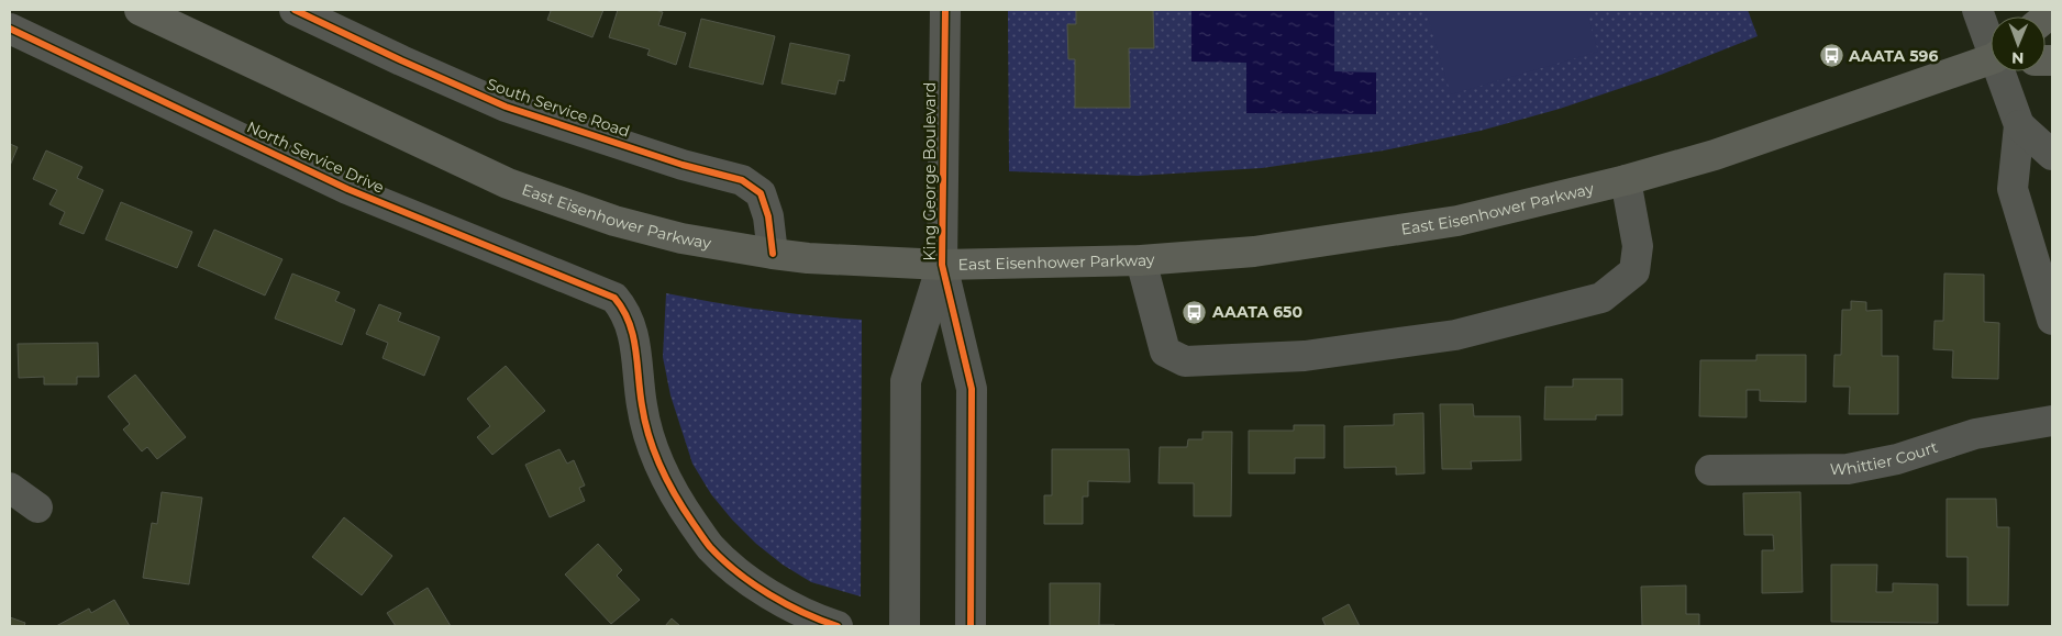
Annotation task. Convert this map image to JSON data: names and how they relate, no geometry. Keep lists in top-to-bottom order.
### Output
{
  "streets": {
    "main road": ["East Eisenhower Parkway"],
    "street": [
      "South Service Road",
      "North Service Drive",
      "King George Boulevard",
      "Whittier Court"
    ]
  },
  "crossings": [
    ["South Service Road", "East Eisenhower Parkway"],
    ["King George Boulevard", "East Eisenhower Parkway"]
  ],
  "places": {
    "bus stop": ["AAATA 596", "AAATA 650"]
  },
  "north": "bottom"
}
